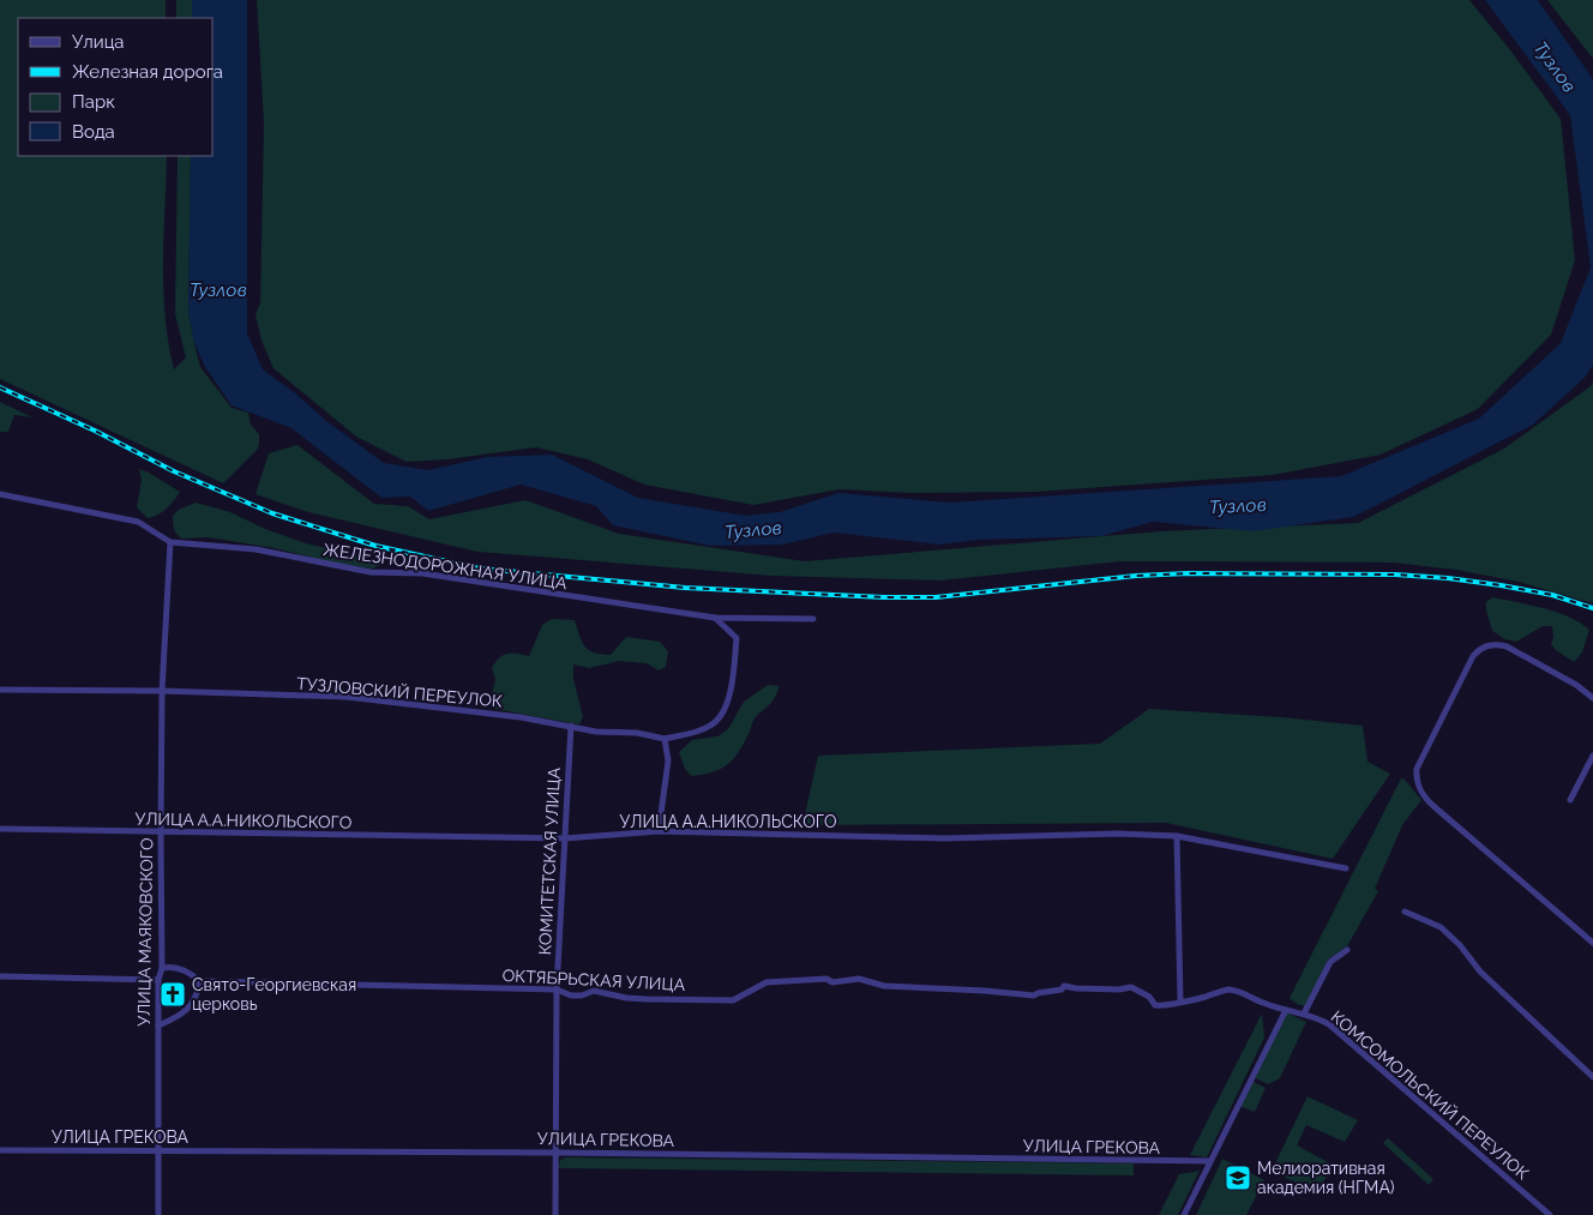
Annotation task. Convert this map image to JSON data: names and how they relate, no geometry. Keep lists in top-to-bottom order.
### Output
{
  "streets": {
    "street": [
      "ЖЕЛЕЗНОДОРОЖНАЯ УЛИЦА",
      "ТУЗЛОВСКИЙ ПЕРЕУЛОК",
      "УЛИЦА А.А.НИКОЛЬСКОГО",
      "КОМИТЕТСКАЯ УЛИЦА",
      "УЛИЦА МАЯКОВСКОГО",
      "ОКТЯБРЬСКАЯ УЛИЦА",
      "КОМСОМОЛЬСКИЙ ПЕРЕУЛОК",
      "УЛИЦА ГРЕКОВА"
    ]
  },
  "crossings": [
    ["ЖЕЛЕЗНОДОРОЖНАЯ УЛИЦА", "УЛИЦА МАЯКОВСКОГО"],
    ["ТУЗЛОВСКИЙ ПЕРЕУЛОК", "КОМИТЕТСКАЯ УЛИЦА"],
    ["ТУЗЛОВСКИЙ ПЕРЕУЛОК", "УЛИЦА МАЯКОВСКОГО"],
    ["УЛИЦА А.А.НИКОЛЬСКОГО", "КОМИТЕТСКАЯ УЛИЦА"],
    ["УЛИЦА А.А.НИКОЛЬСКОГО", "УЛИЦА МАЯКОВСКОГО"],
    ["КОМИТЕТСКАЯ УЛИЦА", "ОКТЯБРЬСКАЯ УЛИЦА"],
    ["КОМИТЕТСКАЯ УЛИЦА", "УЛИЦА ГРЕКОВА"],
    ["УЛИЦА МАЯКОВСКОГО", "УЛИЦА ГРЕКОВА"],
    ["ОКТЯБРЬСКАЯ УЛИЦА", "КОМСОМОЛЬСКИЙ ПЕРЕУЛОК"]
  ],
  "water": ["Тузлов"],
  "places": {
    "church": ["Свято-Георгиевская церковь"],
    "school or university": ["Мелиоративная академия (НГМА)"]
  },
  "legend": [
    "Улица",
    "Железная дорога",
    "Парк",
    "Вода"
  ]
}
